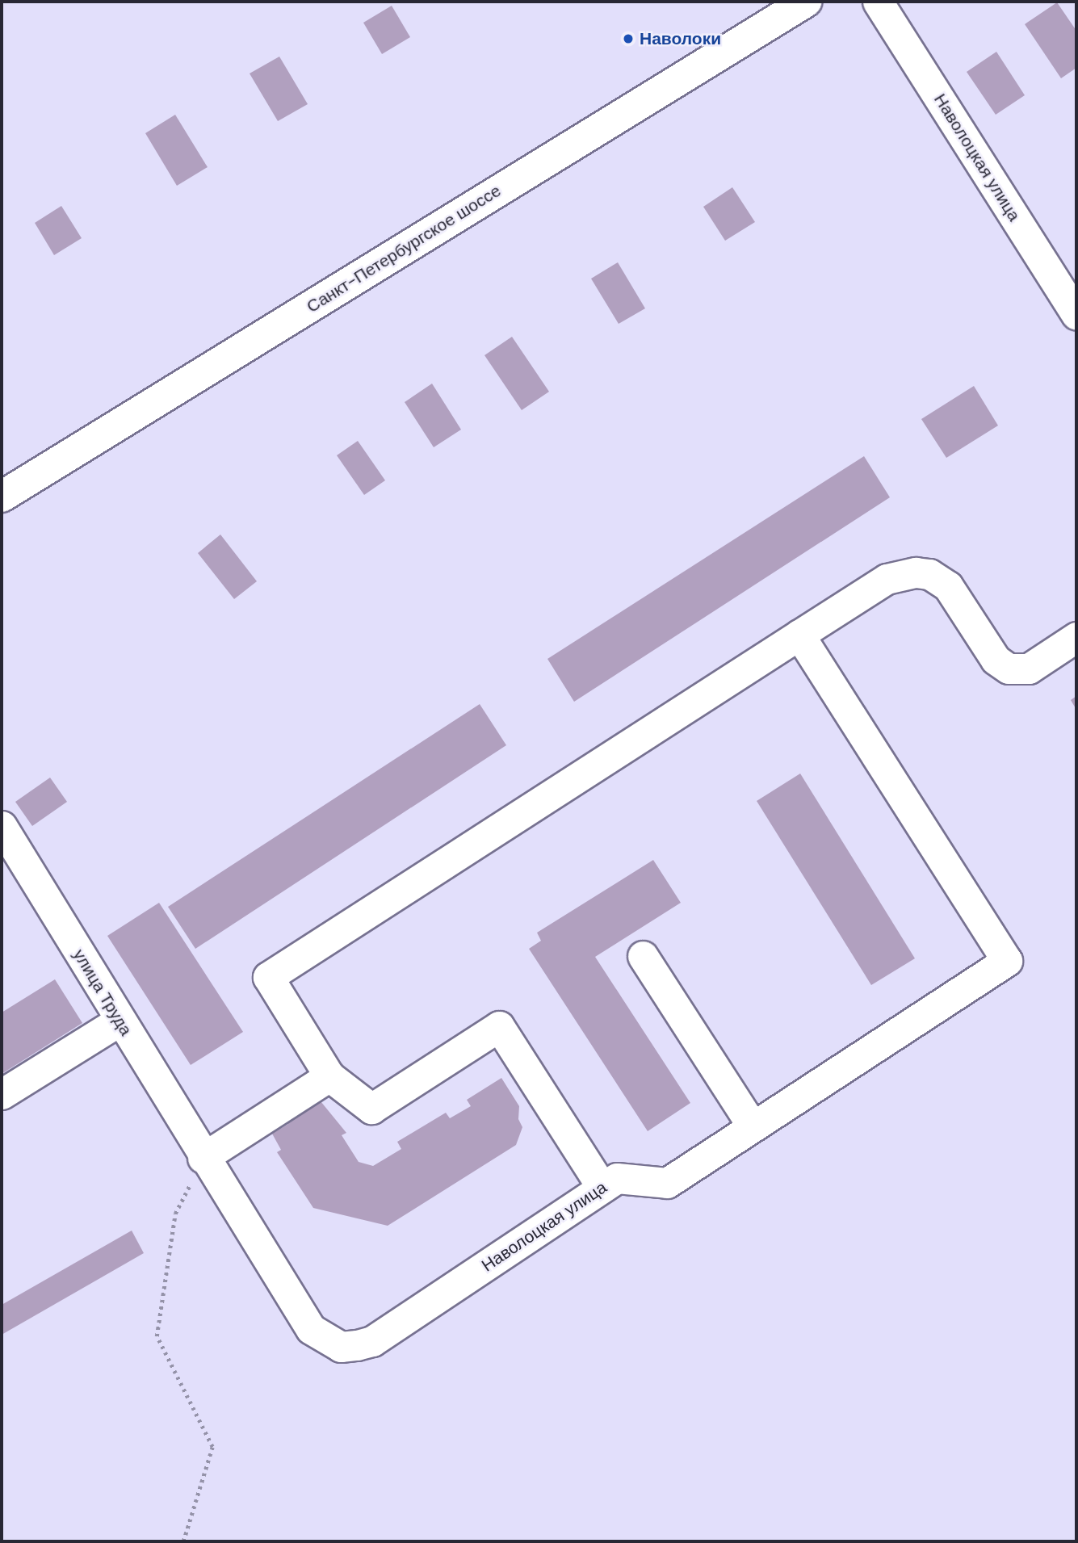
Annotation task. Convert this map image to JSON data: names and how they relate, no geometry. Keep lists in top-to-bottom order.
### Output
{
  "streets": {
    "main road": ["Санкт-Петербургское шоссе"],
    "street": ["Наволоцкая улица", "улица Труда"]
  },
  "crossings": [
    ["Наволоцкая улица", "улица Труда"]
  ],
  "places": ["Наволоки"]
}
